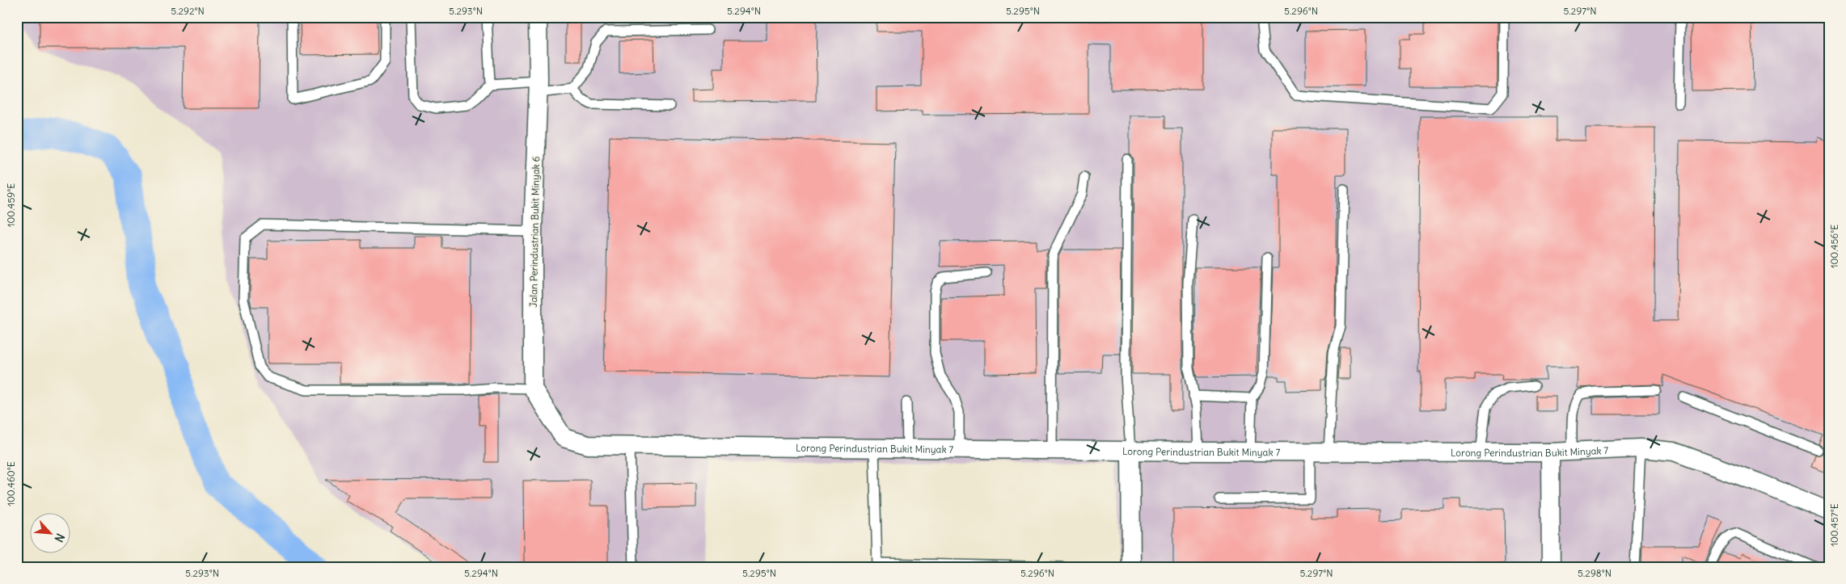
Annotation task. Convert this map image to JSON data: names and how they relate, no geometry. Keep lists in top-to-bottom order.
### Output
{
  "streets": {
    "street": ["Jalan Perindustrian Bukit Minyak 6", "Lorong Perindustrian Bukit Minyak 7"]
  },
  "crossings": [
    ["Jalan Perindustrian Bukit Minyak 6", "Lorong Perindustrian Bukit Minyak 7"]
  ],
  "north": "bottom right",
  "coordinates": [
    "5.292°N",
    "5.293°N",
    "5.294°N",
    "5.295°N",
    "5.296°N",
    "5.297°N",
    "100.459°E",
    "100.456°E",
    "100.460°E",
    "100.457°E",
    "5.298°N"
  ]
}
